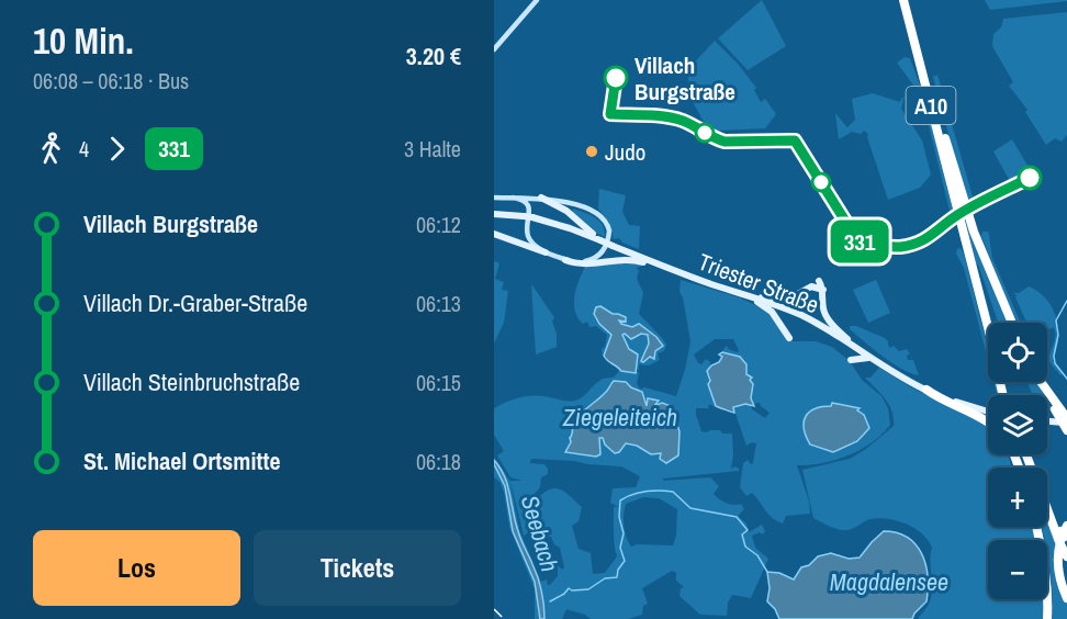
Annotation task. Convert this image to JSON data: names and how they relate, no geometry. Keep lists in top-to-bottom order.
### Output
{
  "streets": {
    "highway": ["A10"],
    "main road": ["Triester Straße"]
  },
  "water": ["Ziegeleiteich", "Seebach", "Magdalensee"],
  "places": ["Villach Burgstraße", "Judo"],
  "lines": ["bus line 331"],
  "page": {
    "heading": ["10 Min.", "06:08 – 06:18 · Bus", "3.20 €"],
    "on_map": "331",
    "legs": ["4", "331", "3 Halte"],
    "list": [
      {
        "name": "Villach Burgstraße",
        "value": "06:12"
      },
      {
        "name": "Villach Dr.-Graber-Straße",
        "value": "06:13"
      },
      {
        "name": "Villach Steinbruchstraße",
        "value": "06:15"
      },
      {
        "name": "St. Michael Ortsmitte",
        "value": "06:18"
      }
    ],
    "map_buttons": ["+", "−"],
    "buttons": ["Los", "Tickets"]
  }
}
